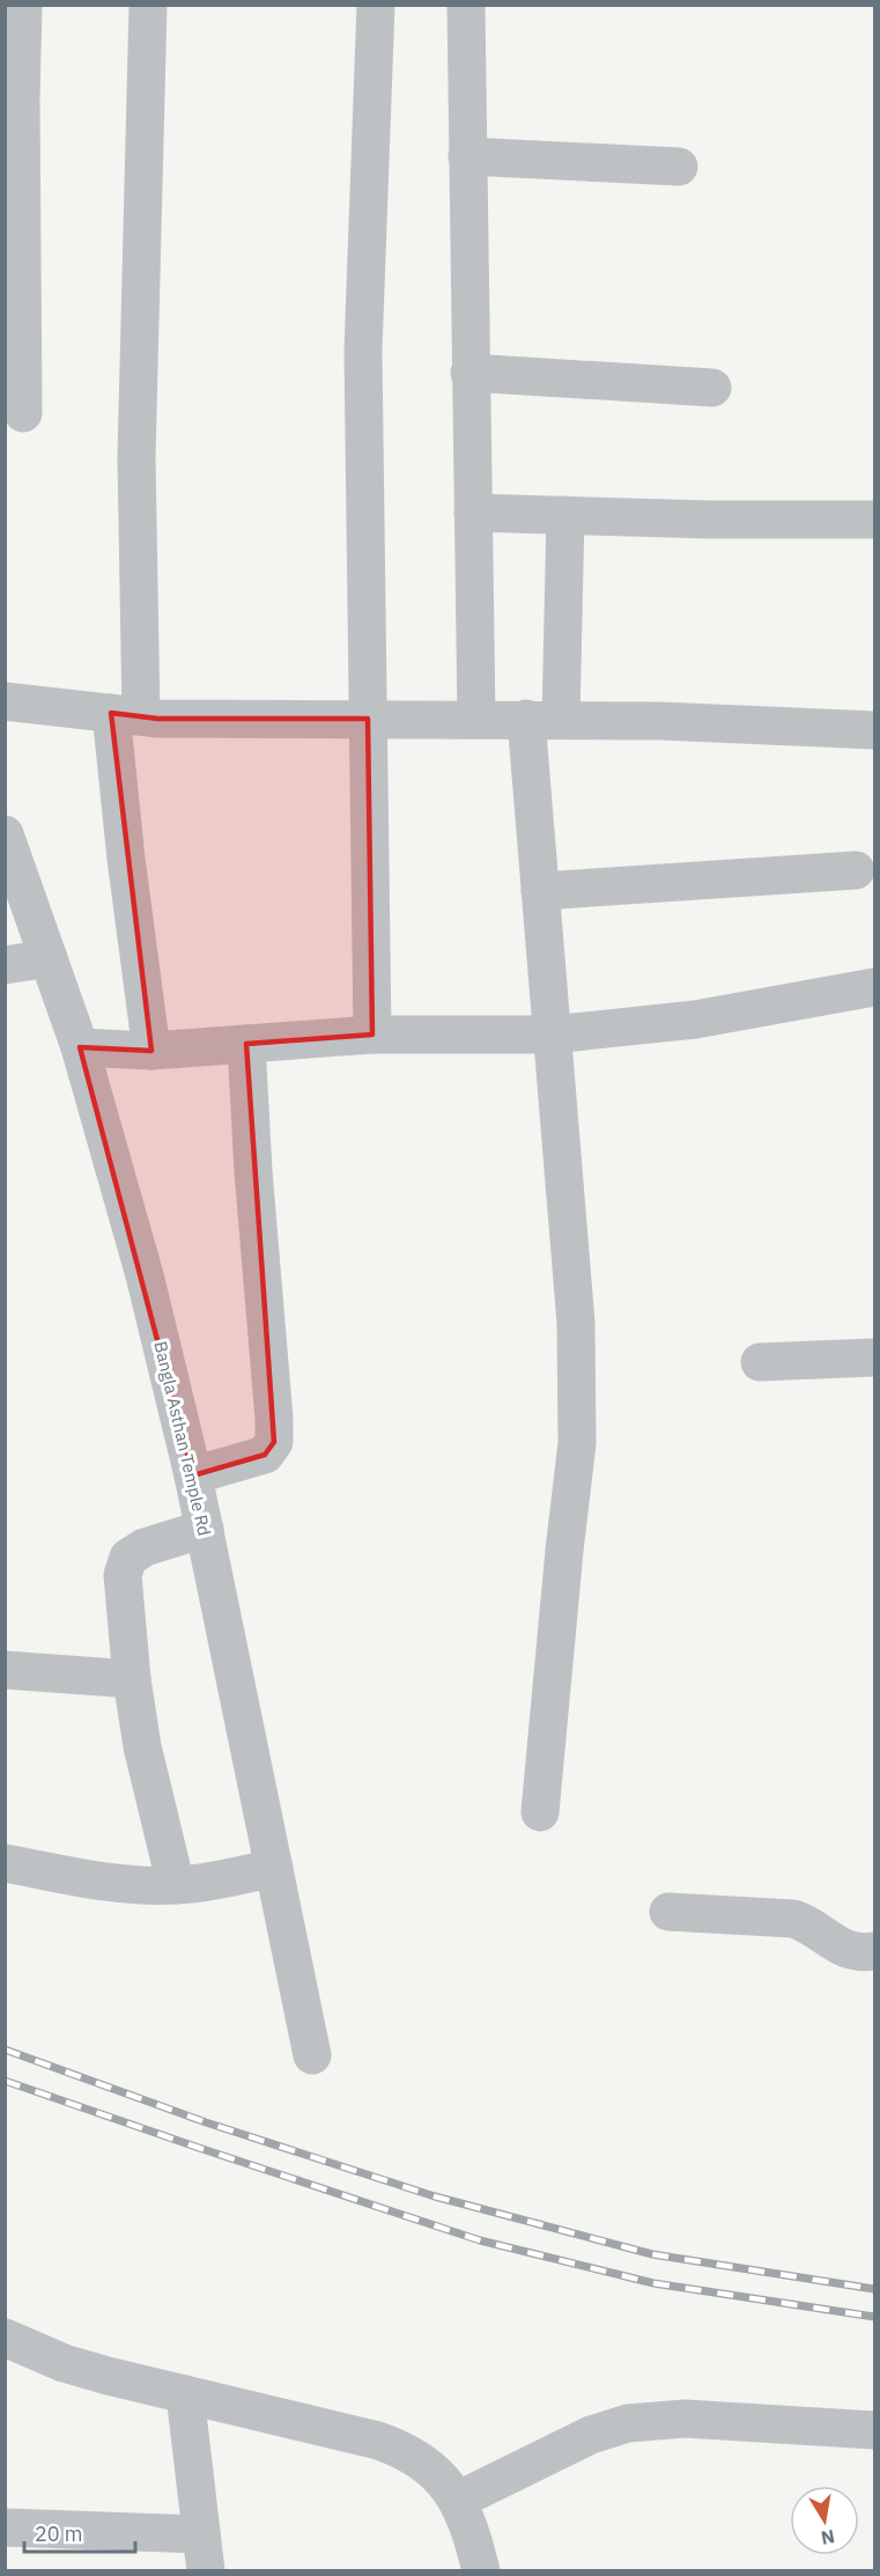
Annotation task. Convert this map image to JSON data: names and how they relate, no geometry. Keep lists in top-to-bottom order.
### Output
{
  "streets": {
    "street": ["Bangla Asthan Temple Rd"]
  },
  "scale_bar": "20 m",
  "north": "bottom"
}
